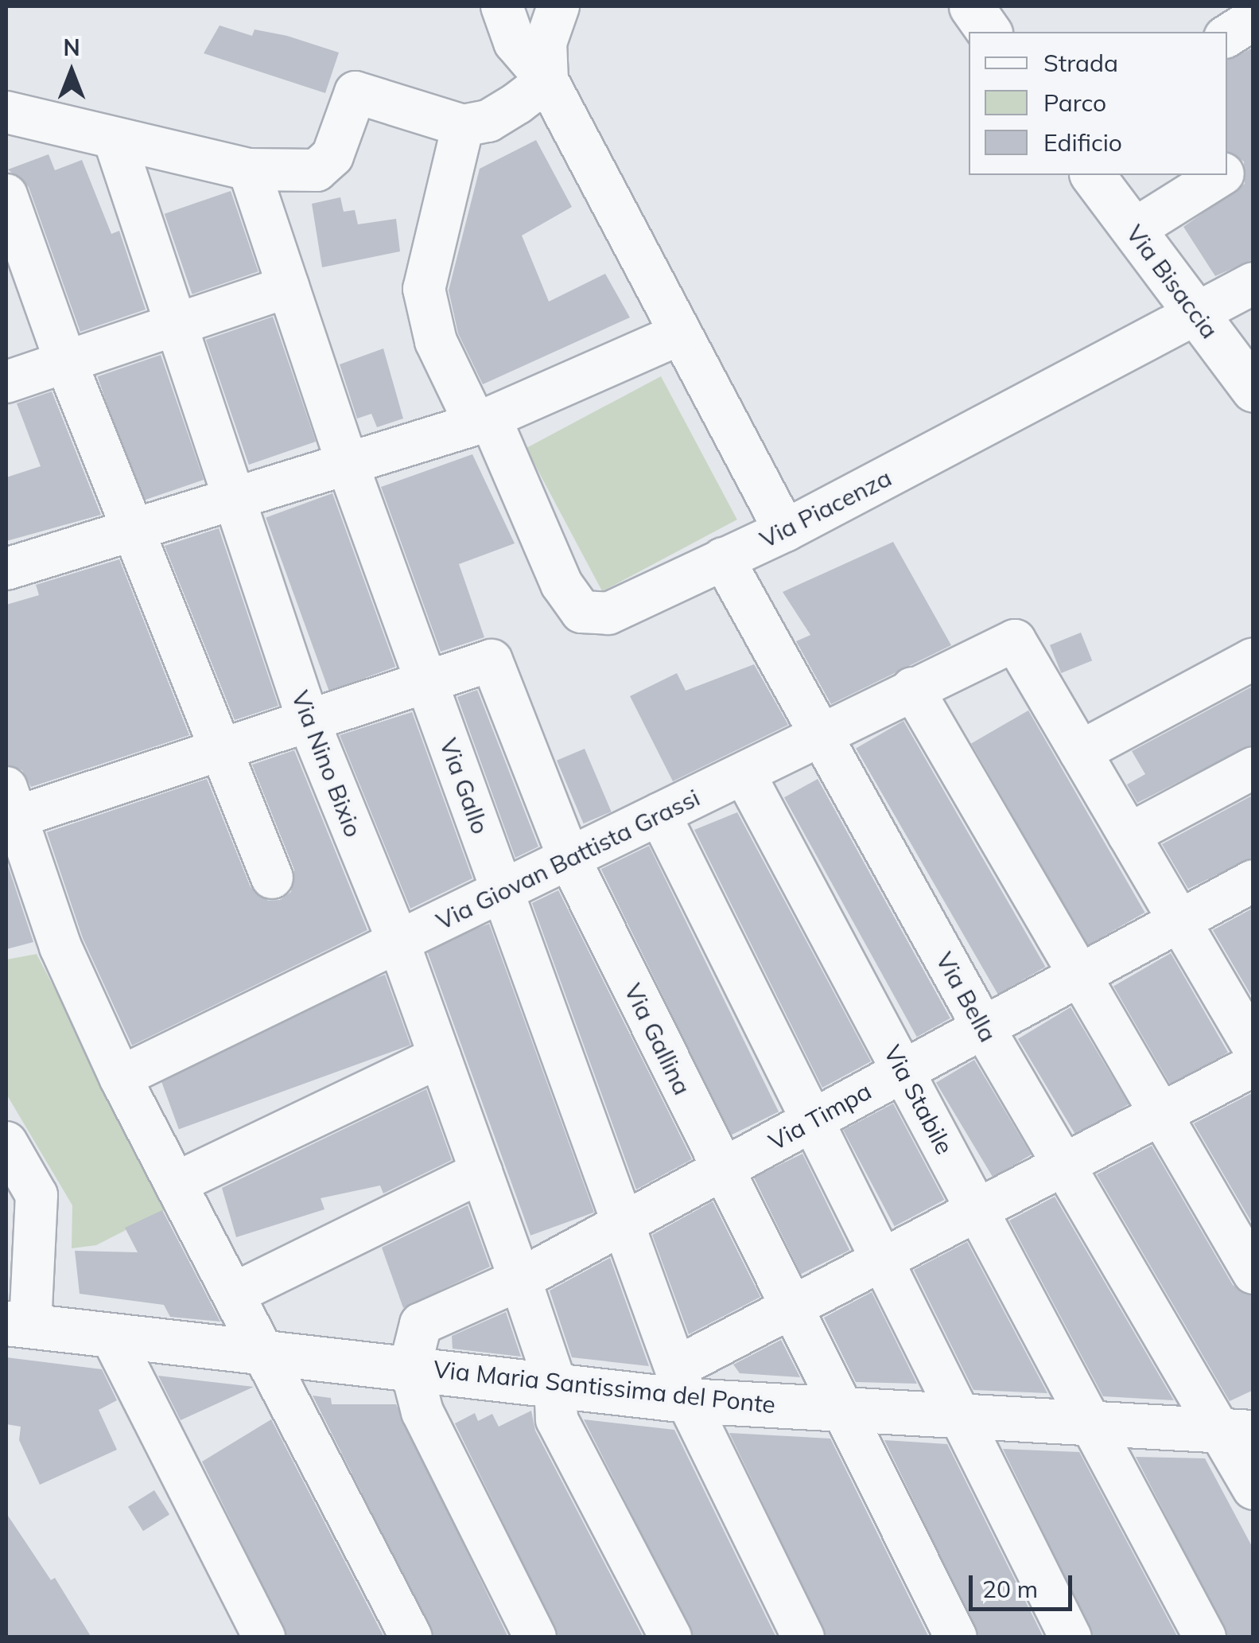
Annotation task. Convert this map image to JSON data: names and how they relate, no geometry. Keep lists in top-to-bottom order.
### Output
{
  "streets": {
    "street": [
      "Via Bisaccia",
      "Via Piacenza",
      "Via Nino Bixio",
      "Via Gallo",
      "Via Giovan Battista Grassi",
      "Via Bella",
      "Via Gallina",
      "Via Stabile",
      "Via Timpa",
      "Via Maria Santissima del Ponte"
    ]
  },
  "crossings": [
    ["Via Bisaccia", "Via Piacenza"],
    ["Via Piacenza", "Via Bella"],
    ["Via Nino Bixio", "Via Giovan Battista Grassi"],
    ["Via Nino Bixio", "Via Timpa"],
    ["Via Nino Bixio", "Via Maria Santissima del Ponte"],
    ["Via Gallo", "Via Giovan Battista Grassi"],
    ["Via Gallo", "Via Gallina"],
    ["Via Gallo", "Via Timpa"],
    ["Via Gallo", "Via Maria Santissima del Ponte"],
    ["Via Giovan Battista Grassi", "Via Bella"],
    ["Via Giovan Battista Grassi", "Via Gallina"],
    ["Via Giovan Battista Grassi", "Via Stabile"],
    ["Via Bella", "Via Timpa"],
    ["Via Bella", "Via Maria Santissima del Ponte"],
    ["Via Gallina", "Via Timpa"],
    ["Via Gallina", "Via Maria Santissima del Ponte"],
    ["Via Stabile", "Via Timpa"],
    ["Via Stabile", "Via Maria Santissima del Ponte"],
    ["Via Timpa", "Via Maria Santissima del Ponte"]
  ],
  "legend": ["Strada", "Parco", "Edificio"],
  "scale_bar": "20 m",
  "north": "top"
}
